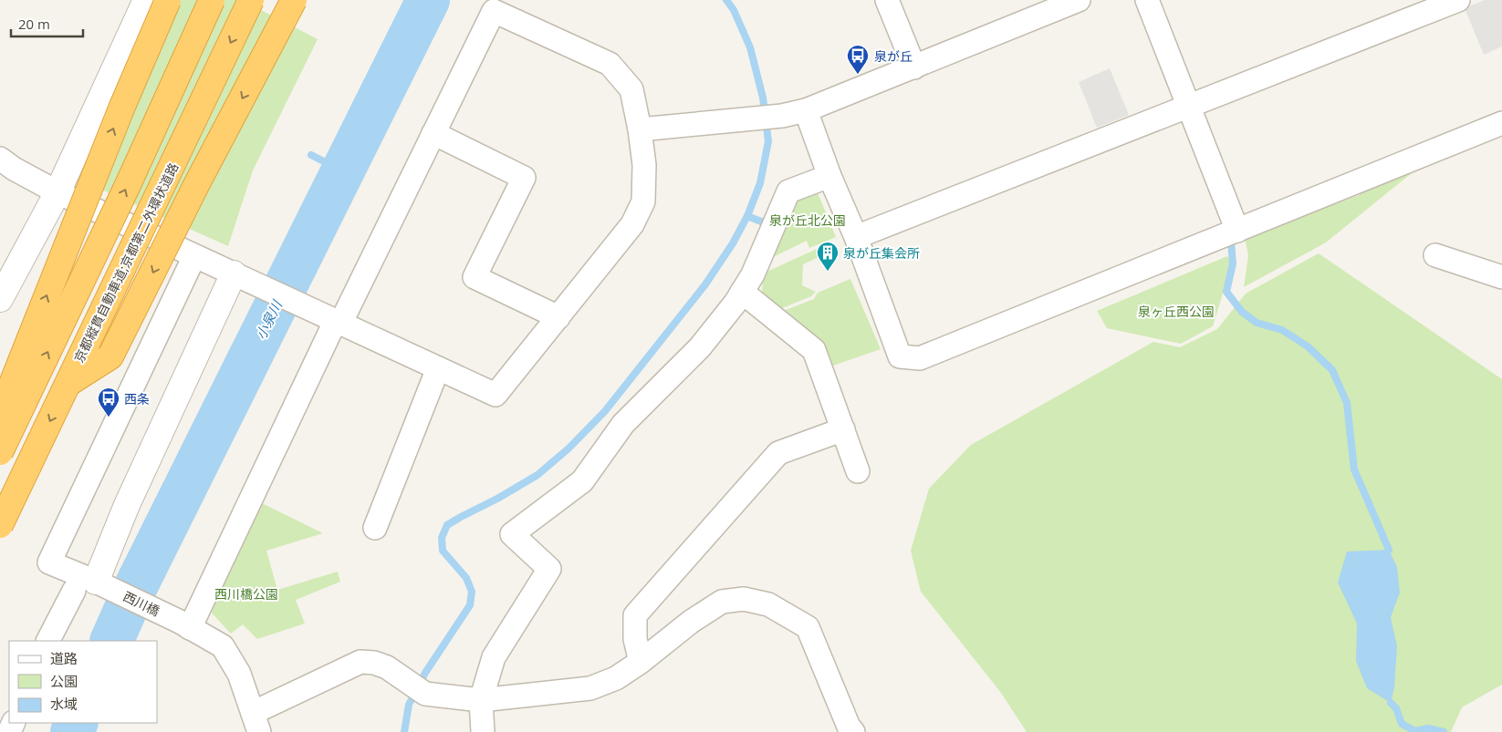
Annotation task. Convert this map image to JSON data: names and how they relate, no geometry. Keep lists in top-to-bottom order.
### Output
{
  "streets": {
    "highway": ["京都縦貫自動車道;京都第二外環状道路"],
    "street": ["西川橋"]
  },
  "water": ["小泉川"],
  "parks": ["泉が丘北公園", "泉ヶ丘西公園", "西川橋公園"],
  "places": {
    "bus stop": ["泉が丘", "西条"],
    "building": ["泉が丘集会所"]
  },
  "legend": ["道路", "公園", "水域"],
  "scale_bar": "20 m"
}
